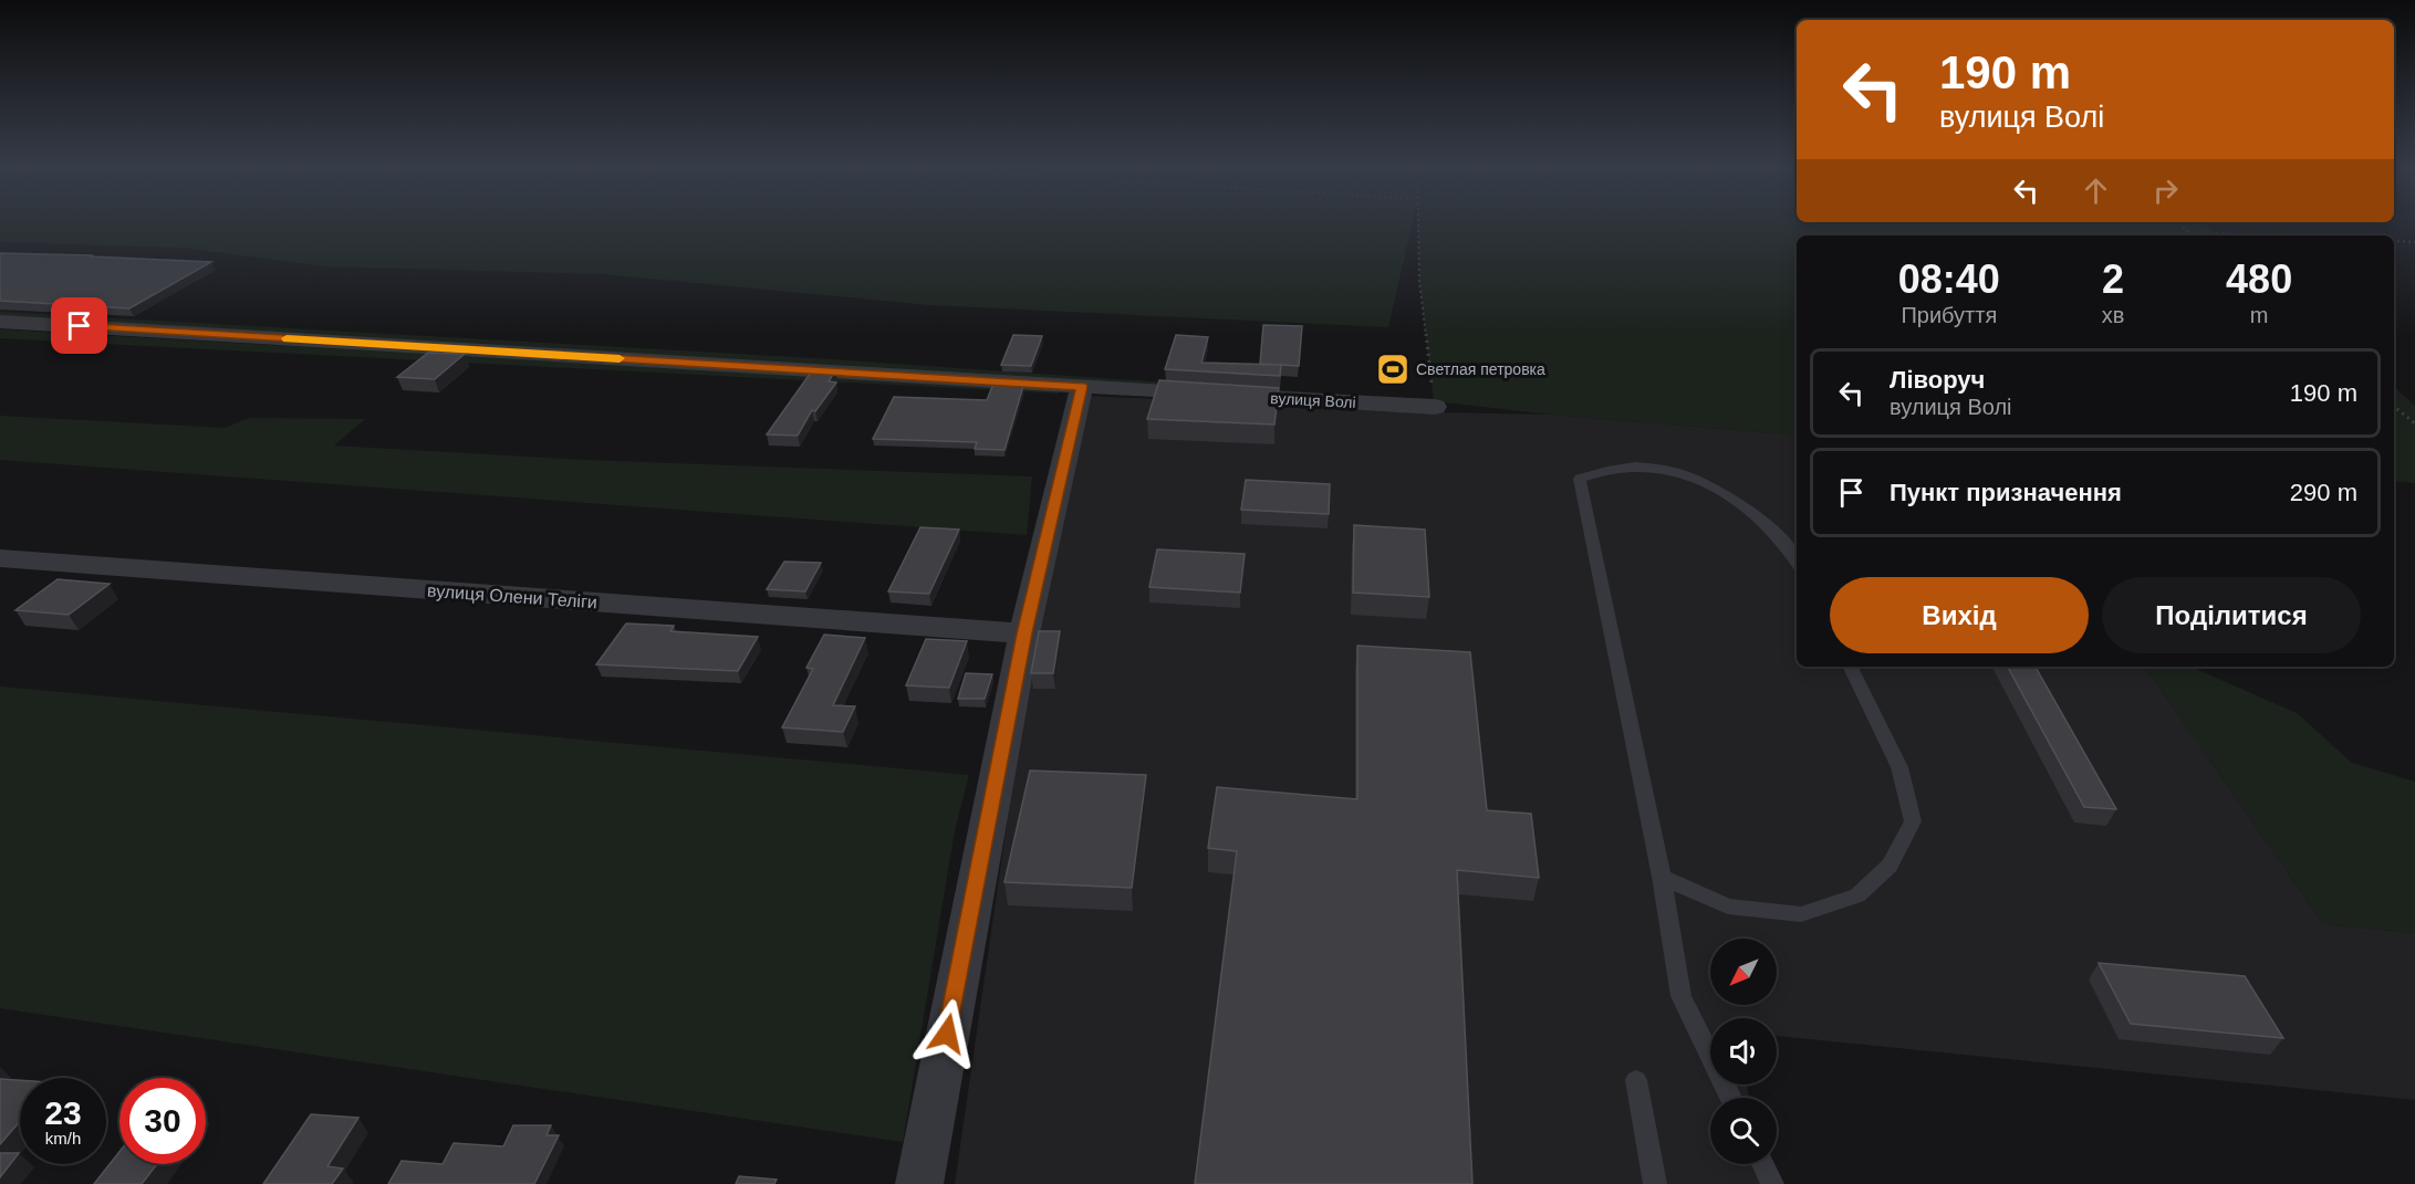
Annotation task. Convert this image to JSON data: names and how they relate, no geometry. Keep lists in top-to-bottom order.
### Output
{
  "streets": {
    "street": ["вулиця Волі", "вулиця Олени Теліги"]
  },
  "places": {
    "sports": ["Светлая петровка"]
  },
  "north": "bottom left",
  "page": {
    "turn": ["190 m", "вулиця Волі"],
    "eta": [
      "08:40",
      "Прибуття",
      "2",
      "хв",
      "480",
      "m"
    ],
    "list": [
      {
        "name": "Ліворуч",
        "note": "вулиця Волі",
        "value": "190 m"
      },
      {
        "name": "Пункт призначення",
        "value": "290 m"
      }
    ],
    "buttons": ["Вихід", "Поділитися"],
    "speed": "23 km/h",
    "limit": "30"
  }
}
